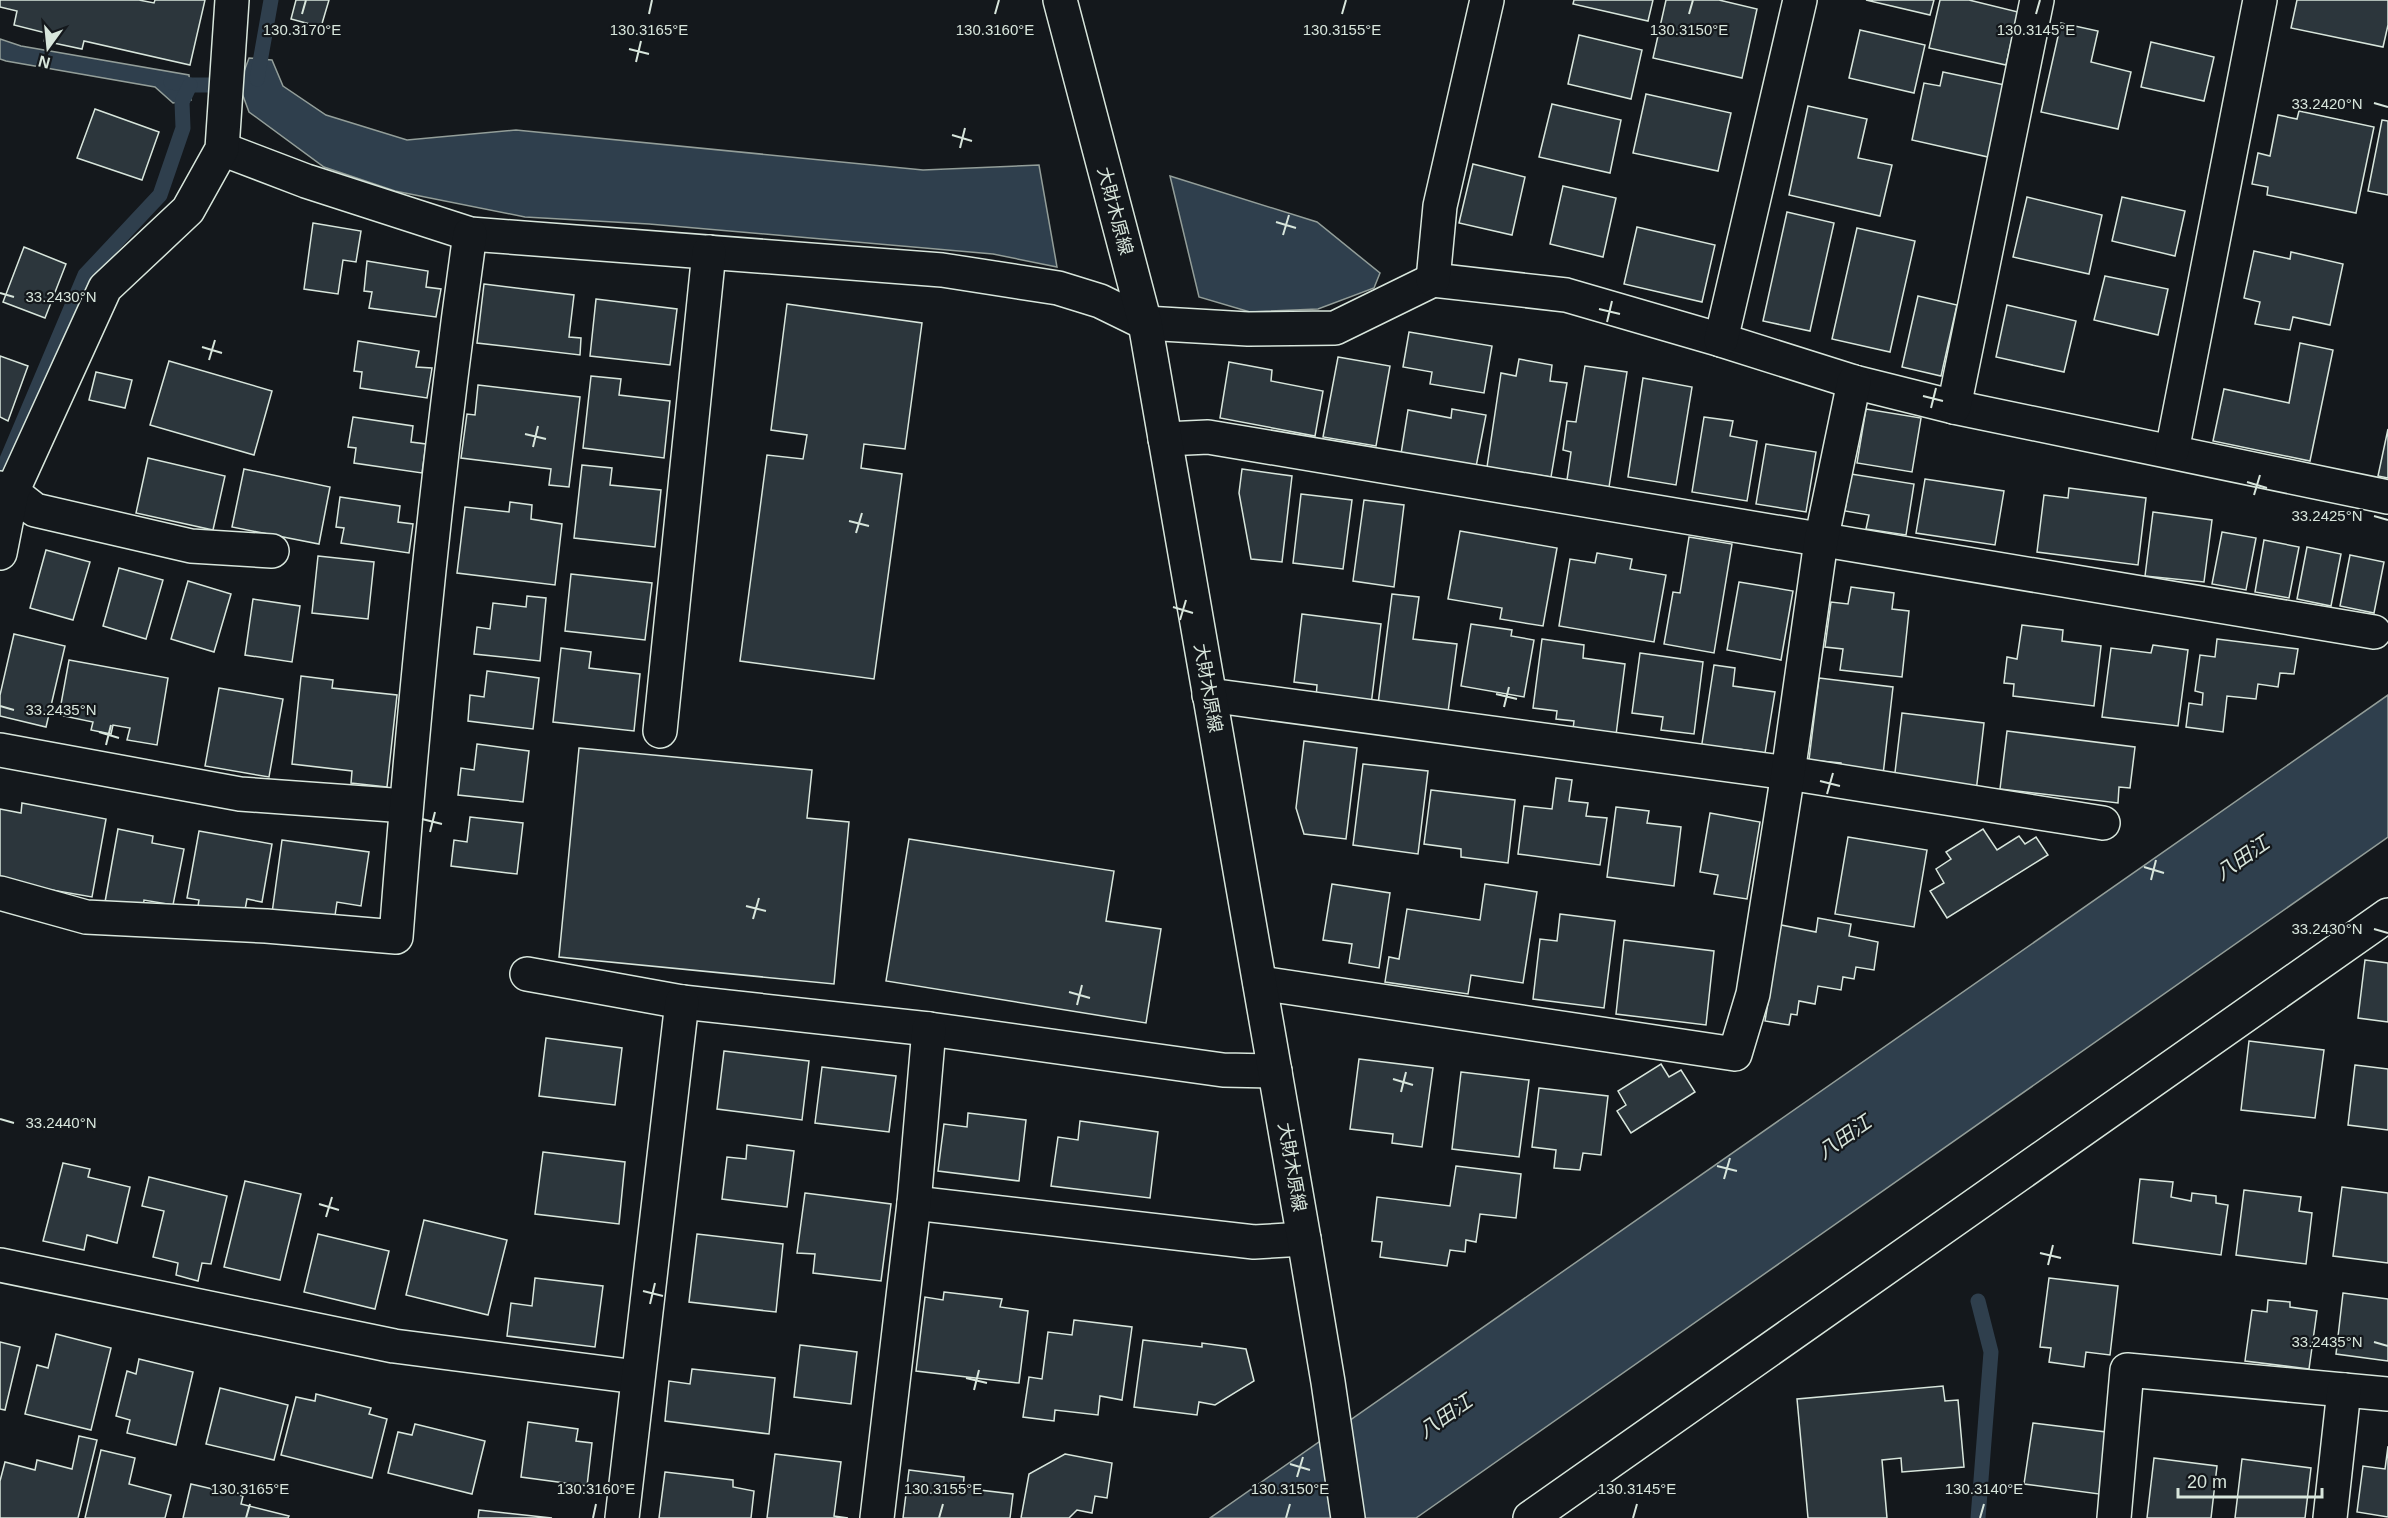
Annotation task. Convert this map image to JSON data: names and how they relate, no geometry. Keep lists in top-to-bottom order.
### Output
{
  "streets": {
    "street": ["大財木原線"]
  },
  "water": ["八田江"],
  "scale_bar": "20 m",
  "north": "bottom",
  "coordinates": [
    "130.3170°E",
    "130.3165°E",
    "130.3160°E",
    "130.3155°E",
    "130.3150°E",
    "130.3145°E",
    "33.2420°N",
    "33.2430°N",
    "33.2425°N",
    "33.2435°N",
    "33.2440°N",
    "130.3140°E"
  ]
}
